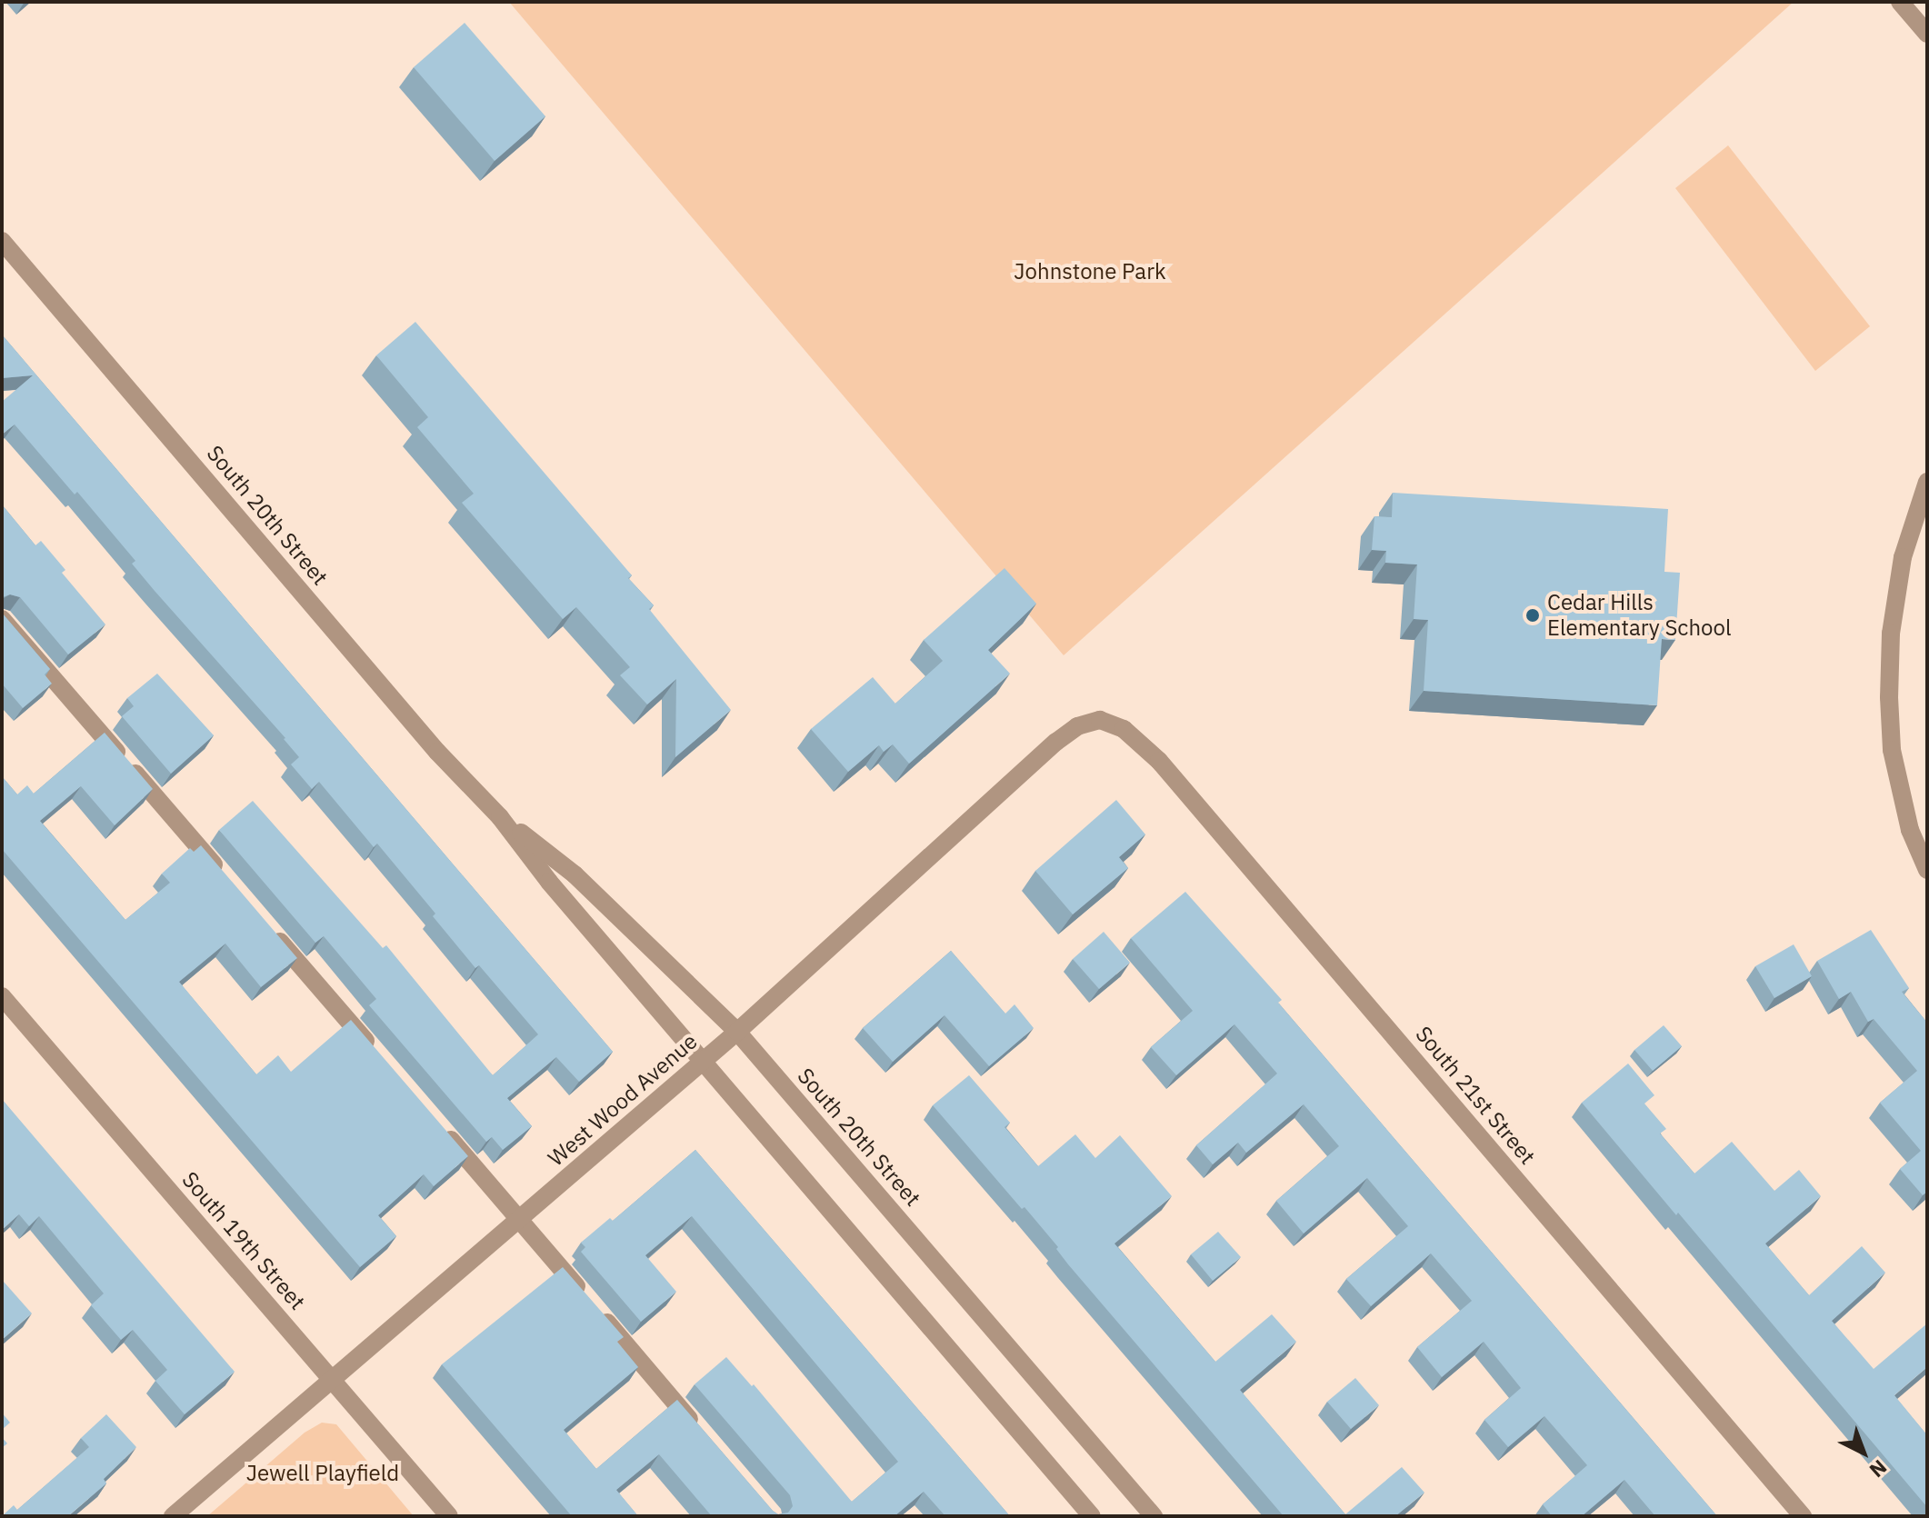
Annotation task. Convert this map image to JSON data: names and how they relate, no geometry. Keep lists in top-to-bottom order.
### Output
{
  "streets": {
    "street": [
      "South 20th Street",
      "South 21st Street",
      "West Wood Avenue",
      "South 19th Street"
    ]
  },
  "crossings": [
    ["South 20th Street", "West Wood Avenue"],
    ["South 21st Street", "West Wood Avenue"],
    ["West Wood Avenue", "South 19th Street"]
  ],
  "parks": ["Johnstone Park", "Jewell Playfield"],
  "places": ["Cedar Hills Elementary School"],
  "north": "bottom right"
}
